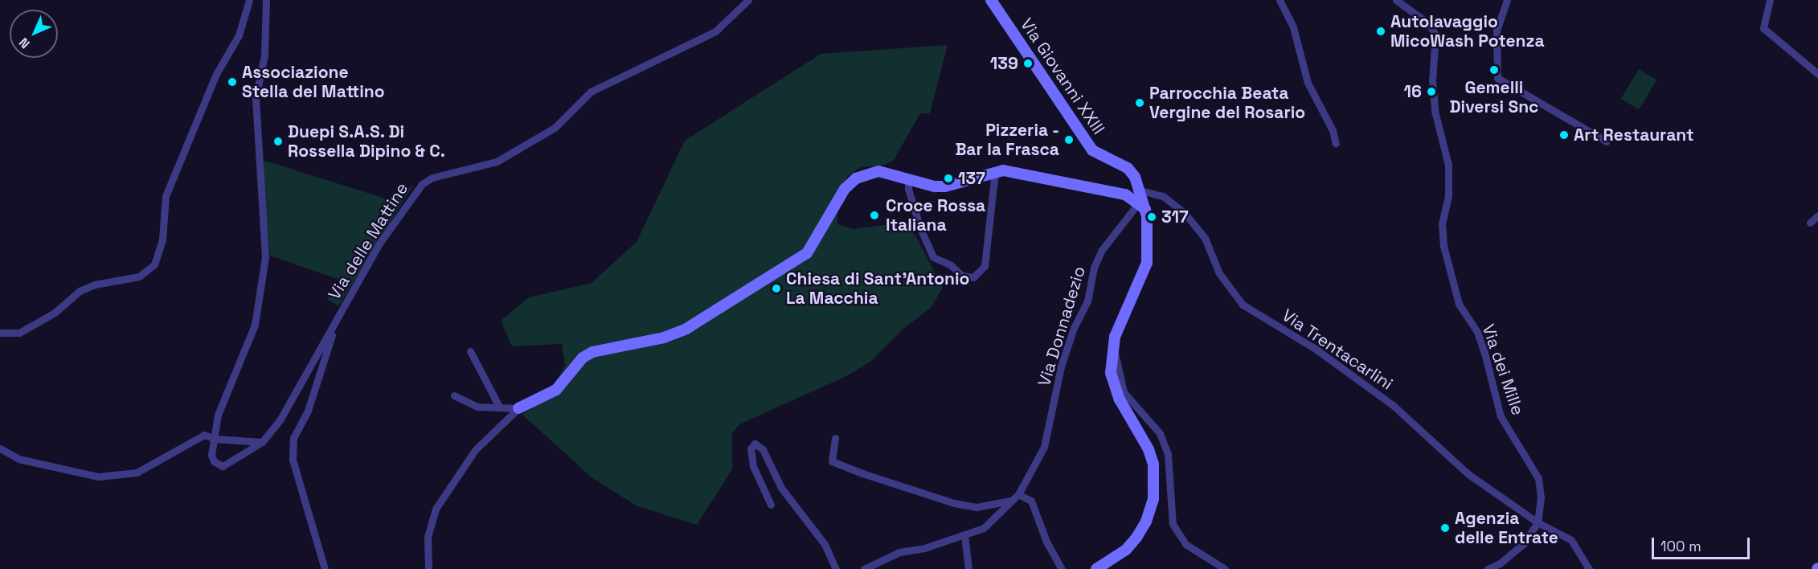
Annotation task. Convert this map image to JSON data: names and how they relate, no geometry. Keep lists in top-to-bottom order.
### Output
{
  "streets": {
    "street": [
      "Via Giovanni XXIII",
      "Via delle Mattine",
      "Via Donnadezio",
      "Via Trentacarlini",
      "Via dei Mille"
    ]
  },
  "crossings": [
    ["Via Trentacarlini", "Via dei Mille"]
  ],
  "places": [
    "Autolavaggio MicoWash Potenza",
    "139",
    "Gemelli Diversi Snc",
    "Associazione Stella del Mattino",
    "16",
    "Parrocchia Beata Vergine del Rosario",
    "Art Restaurant",
    "Pizzeria - Bar la Frasca",
    "Duepi S.A.S. Di Rossella Dipino & C.",
    "137",
    "Croce Rossa Italiana",
    "317",
    "Chiesa di Sant'Antonio La Macchia",
    "Agenzia delle Entrate"
  ],
  "scale_bar": "100 m",
  "north": "bottom left"
}
